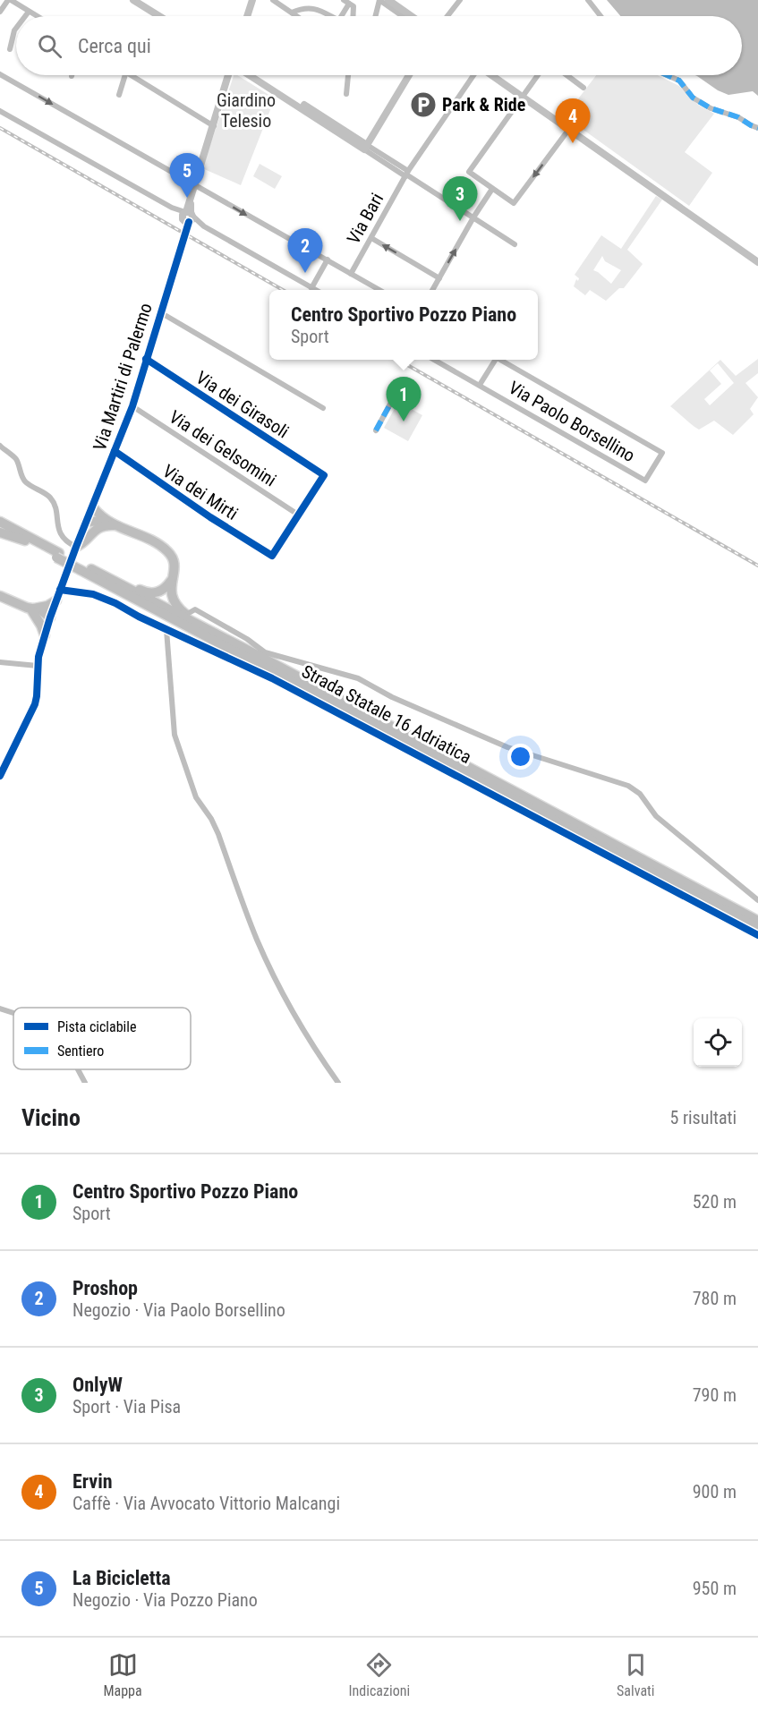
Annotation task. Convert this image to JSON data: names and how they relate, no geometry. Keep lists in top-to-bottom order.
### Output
{
  "streets": {
    "highway": ["Strada Statale 16 Adriatica"],
    "street": [
      "Via Bari",
      "Via Martiri di Palermo",
      "Via dei Girasoli",
      "Via Paolo Borsellino",
      "Via dei Gelsomini",
      "Via dei Mirti"
    ]
  },
  "crossings": [
    ["Via Martiri di Palermo", "Via dei Girasoli"],
    ["Via Martiri di Palermo", "Via dei Gelsomini"],
    ["Via Martiri di Palermo", "Via dei Mirti"],
    ["Via dei Girasoli", "Via dei Gelsomini"],
    ["Via dei Girasoli", "Via dei Mirti"],
    ["Via dei Gelsomini", "Via dei Mirti"]
  ],
  "parks": ["Giardino Telesio"],
  "places": {
    "parking": ["Park & Ride"]
  },
  "legend": ["Pista ciclabile", "Sentiero"],
  "page": {
    "search": "Cerca qui",
    "pins": [
      "4",
      "5",
      "3",
      "2",
      "1"
    ],
    "popup": ["Centro Sportivo Pozzo Piano", "Sport"],
    "heading": ["Vicino", "5 risultati"],
    "list": [
      {
        "mark": "1",
        "name": "Centro Sportivo Pozzo Piano",
        "note": "Sport",
        "value": "520 m"
      },
      {
        "mark": "2",
        "name": "Proshop",
        "note": "Negozio · Via Paolo Borsellino",
        "value": "780 m"
      },
      {
        "mark": "3",
        "name": "OnlyW",
        "note": "Sport · Via Pisa",
        "value": "790 m"
      },
      {
        "mark": "4",
        "name": "Ervin",
        "note": "Caffè · Via Avvocato Vittorio Malcangi",
        "value": "900 m"
      },
      {
        "mark": "5",
        "name": "La Bicicletta",
        "note": "Negozio · Via Pozzo Piano",
        "value": "950 m"
      }
    ],
    "nav": ["Mappa", "Indicazioni", "Salvati"]
  }
}
